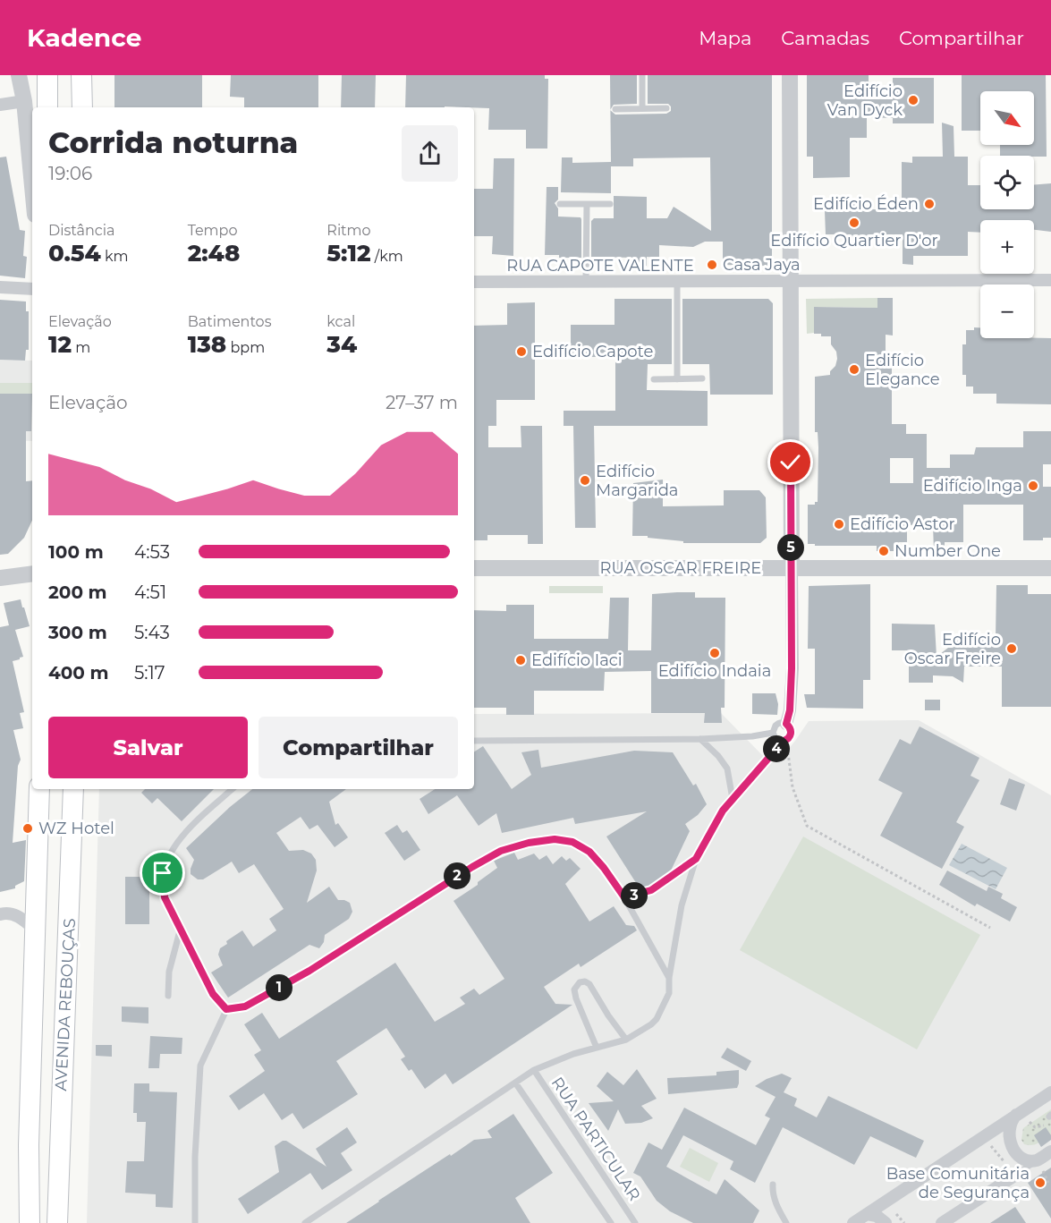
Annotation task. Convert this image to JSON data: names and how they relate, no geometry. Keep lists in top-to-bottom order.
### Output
{
  "streets": {
    "main road": ["AVENIDA REBOUÇAS"],
    "street": ["RUA CAPOTE VALENTE", "RUA OSCAR FREIRE"],
    "lane": ["RUA PARTICULAR"]
  },
  "places": [
    "Edifício Van Dyck",
    "Edifício Éden",
    "Edifício Quartier D'or",
    "Casa Jaya",
    "Edifício Capote",
    "Edifício Elegance",
    "Edifício Margarida",
    "Edifício Inga",
    "Edifício Astor",
    "Number One",
    "Edifício Oscar Freire",
    "Edifício Indaia",
    "Edifício Iaci",
    "WZ Hotel",
    "Base Comunitária de Segurança"
  ],
  "north": "bottom right",
  "page": {
    "header": "Kadence",
    "nav": ["Mapa", "Camadas", "Compartilhar"],
    "map_buttons": ["+", "−"],
    "heading": ["Corrida noturna", "19:06"],
    "stats": [
      ["Distância", "0.54 km"],
      ["Tempo", "2:48"],
      ["Ritmo", "5:12 /km"],
      ["Elevação", "12 m"],
      ["Batimentos", "138 bpm"],
      ["kcal", "34"]
    ],
    "chart": ["Elevação", "27–37 m"],
    "list": [
      {
        "name": "100 m",
        "note": "4:53"
      },
      {
        "name": "200 m",
        "note": "4:51"
      },
      {
        "name": "300 m",
        "note": "5:43"
      },
      {
        "name": "400 m",
        "note": "5:17"
      }
    ],
    "pins": [
      "5",
      "4",
      "2",
      "3",
      "1"
    ],
    "buttons": ["Salvar", "Compartilhar"]
  }
}
